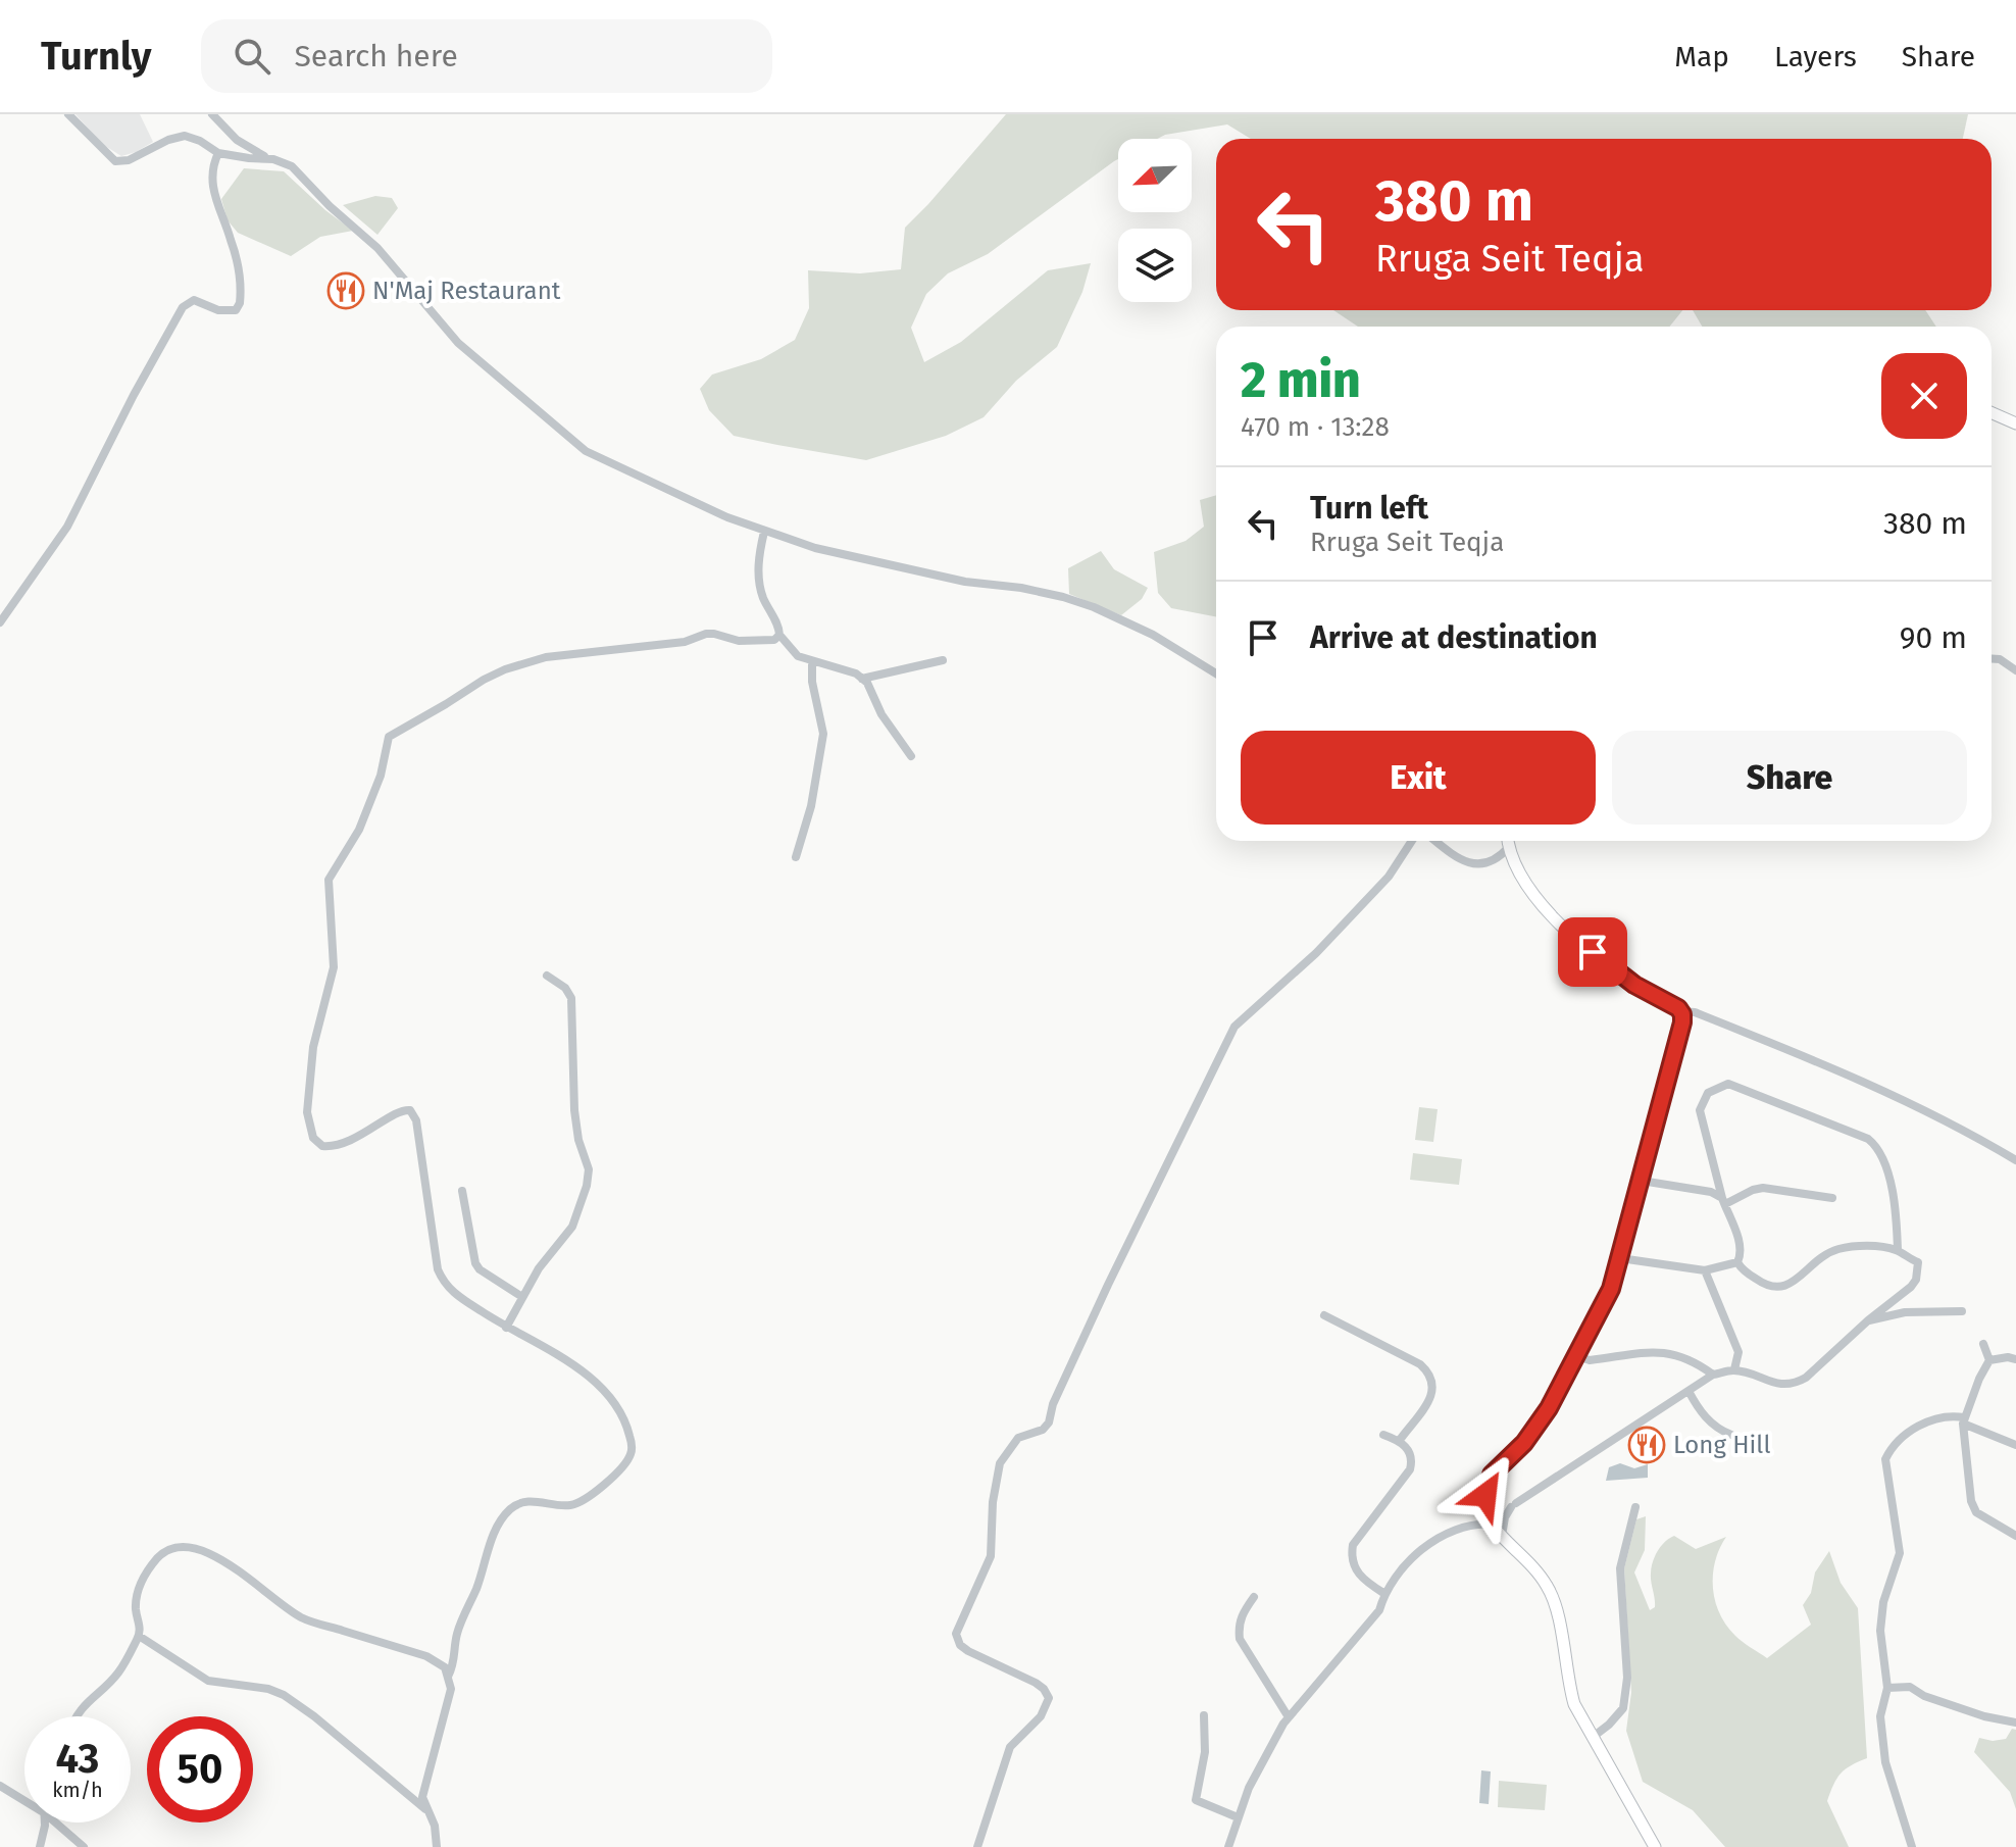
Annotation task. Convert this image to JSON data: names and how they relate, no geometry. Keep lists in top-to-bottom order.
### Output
{
  "places": {
    "restaurant": ["N'Maj Restaurant", "Long Hill"]
  },
  "north": "bottom left",
  "page": {
    "header": "Turnly",
    "search": "Search here",
    "nav": ["Map", "Layers", "Share"],
    "turn": ["380 m", "Rruga Seit Teqja"],
    "heading": ["2 min", "470 m · 13:28"],
    "list": [
      {
        "name": "Turn left",
        "note": "Rruga Seit Teqja",
        "value": "380 m"
      },
      {
        "name": "Arrive at destination",
        "value": "90 m"
      }
    ],
    "buttons": ["Exit", "Share"],
    "speed": "43 km/h",
    "limit": "50"
  }
}
